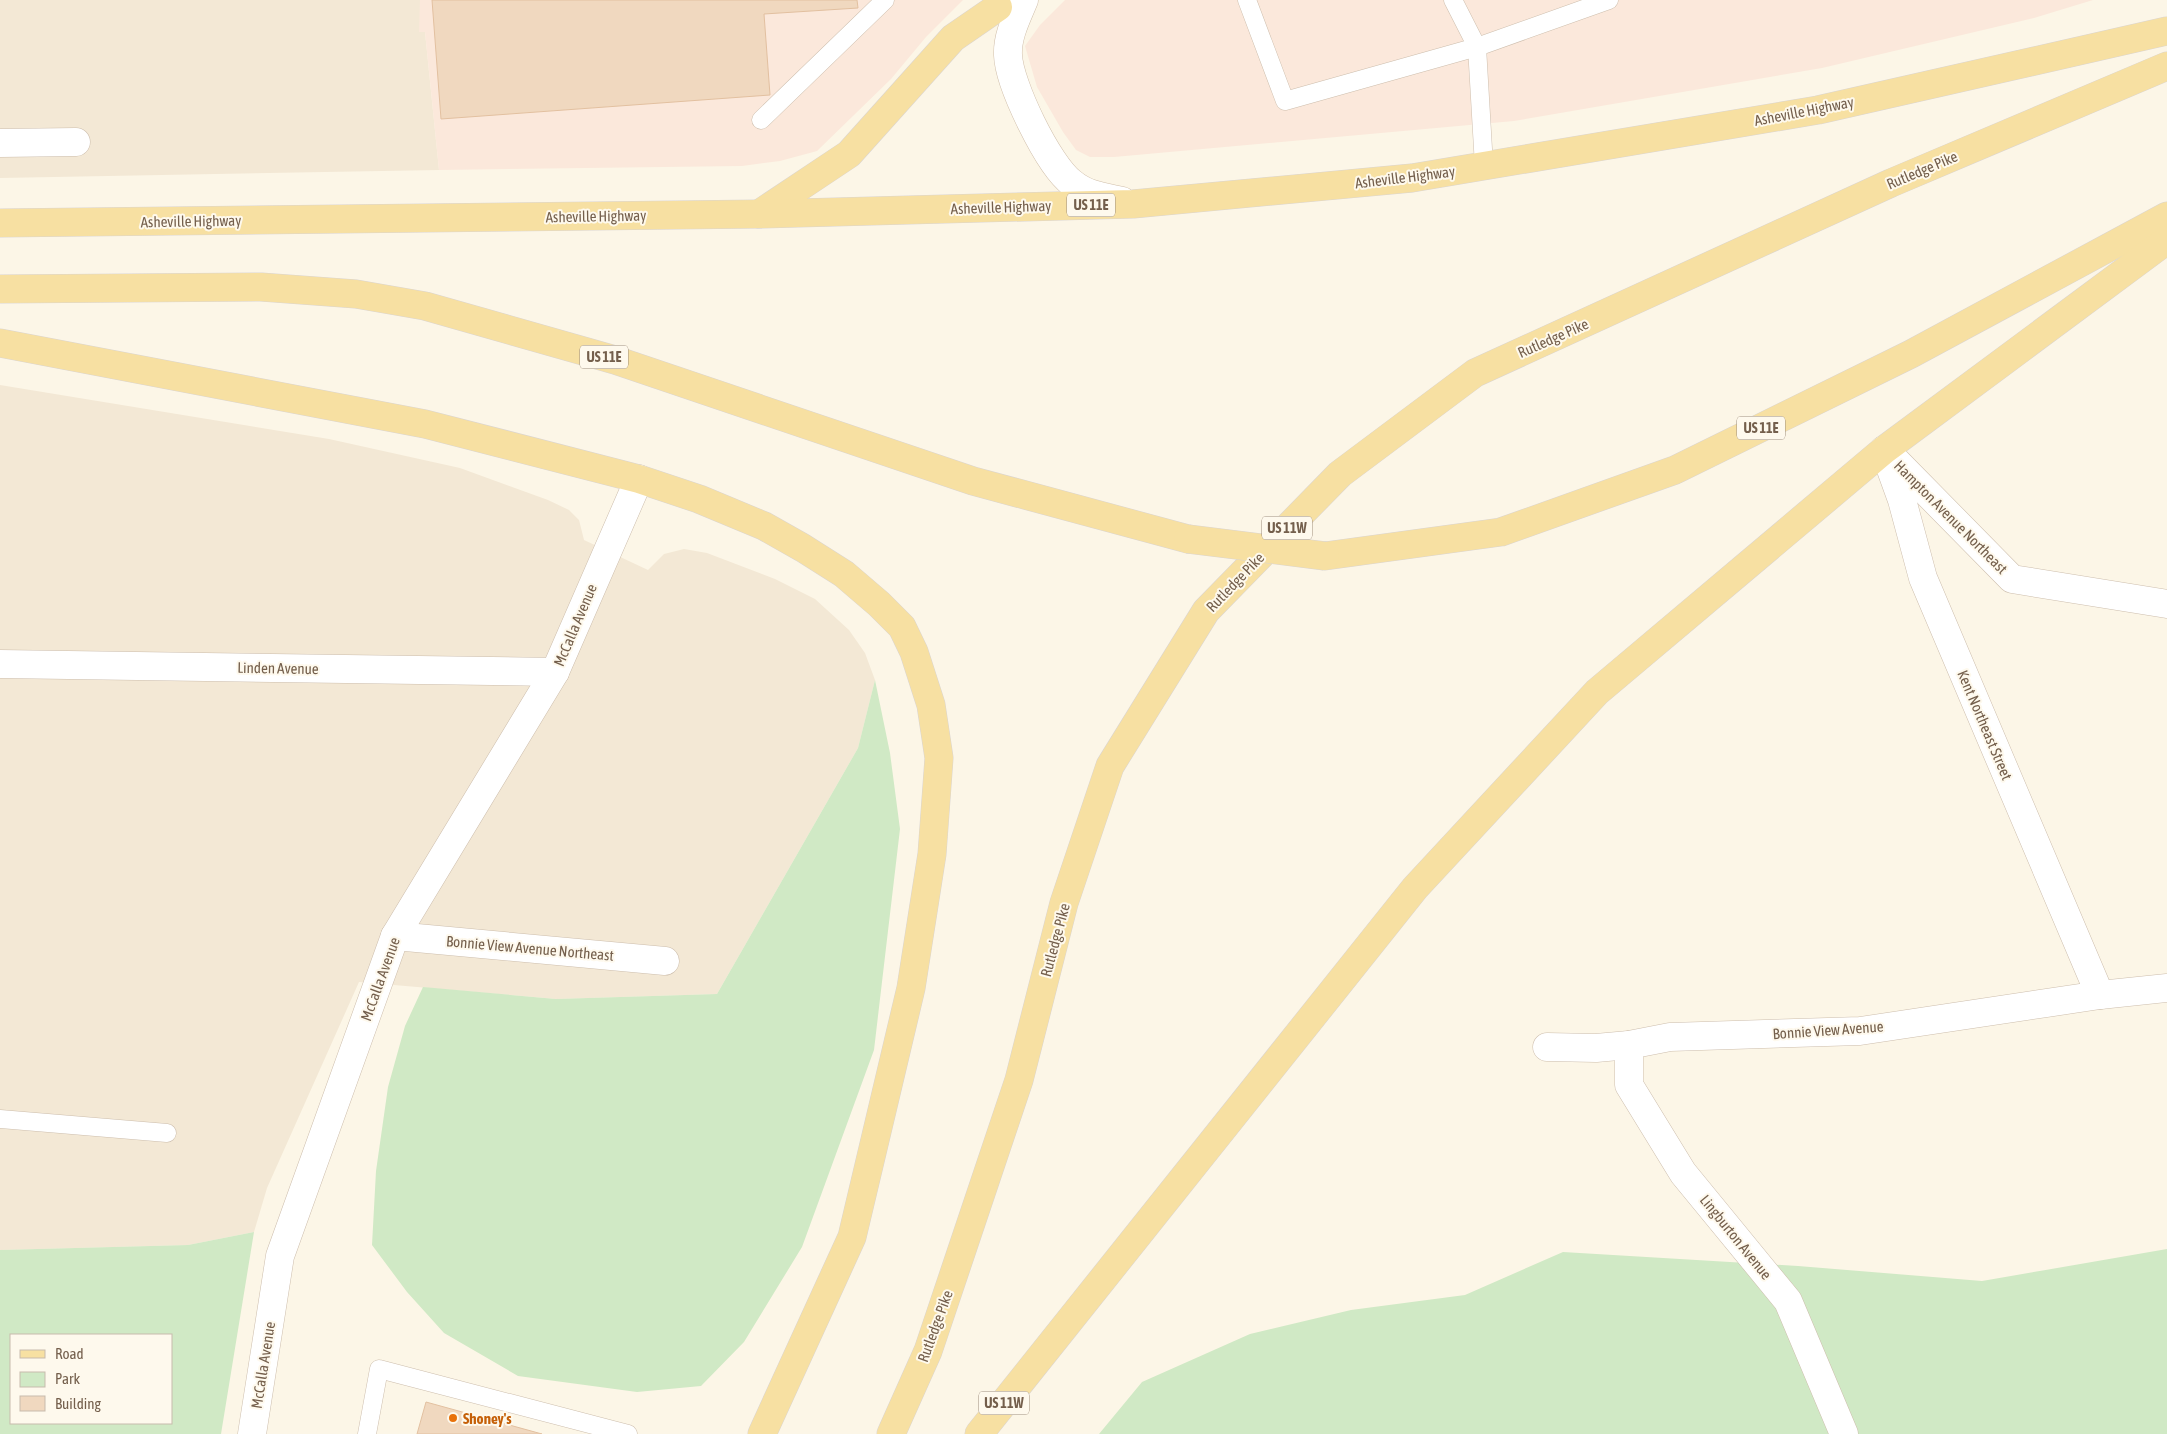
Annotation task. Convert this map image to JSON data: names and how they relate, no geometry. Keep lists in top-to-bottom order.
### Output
{
  "streets": {
    "main road": [
      "Asheville Highway",
      "Rutledge Pike",
      "US 11E",
      "US 11W"
    ],
    "street": [
      "Hampton Avenue Northeast",
      "McCalla Avenue",
      "Linden Avenue",
      "Kent Northeast Street",
      "Bonnie View Avenue Northeast",
      "Bonnie View Avenue",
      "Lingburton Avenue"
    ]
  },
  "crossings": [
    ["Hampton Avenue Northeast", "US 11W"],
    ["Hampton Avenue Northeast", "Kent Northeast Street"],
    ["US 11W", "Kent Northeast Street"],
    ["McCalla Avenue", "Linden Avenue"],
    ["McCalla Avenue", "Bonnie View Avenue Northeast"],
    ["Kent Northeast Street", "Bonnie View Avenue"],
    ["Bonnie View Avenue", "Lingburton Avenue"]
  ],
  "places": ["Shoney's"],
  "legend": ["Road", "Park", "Building"]
}
